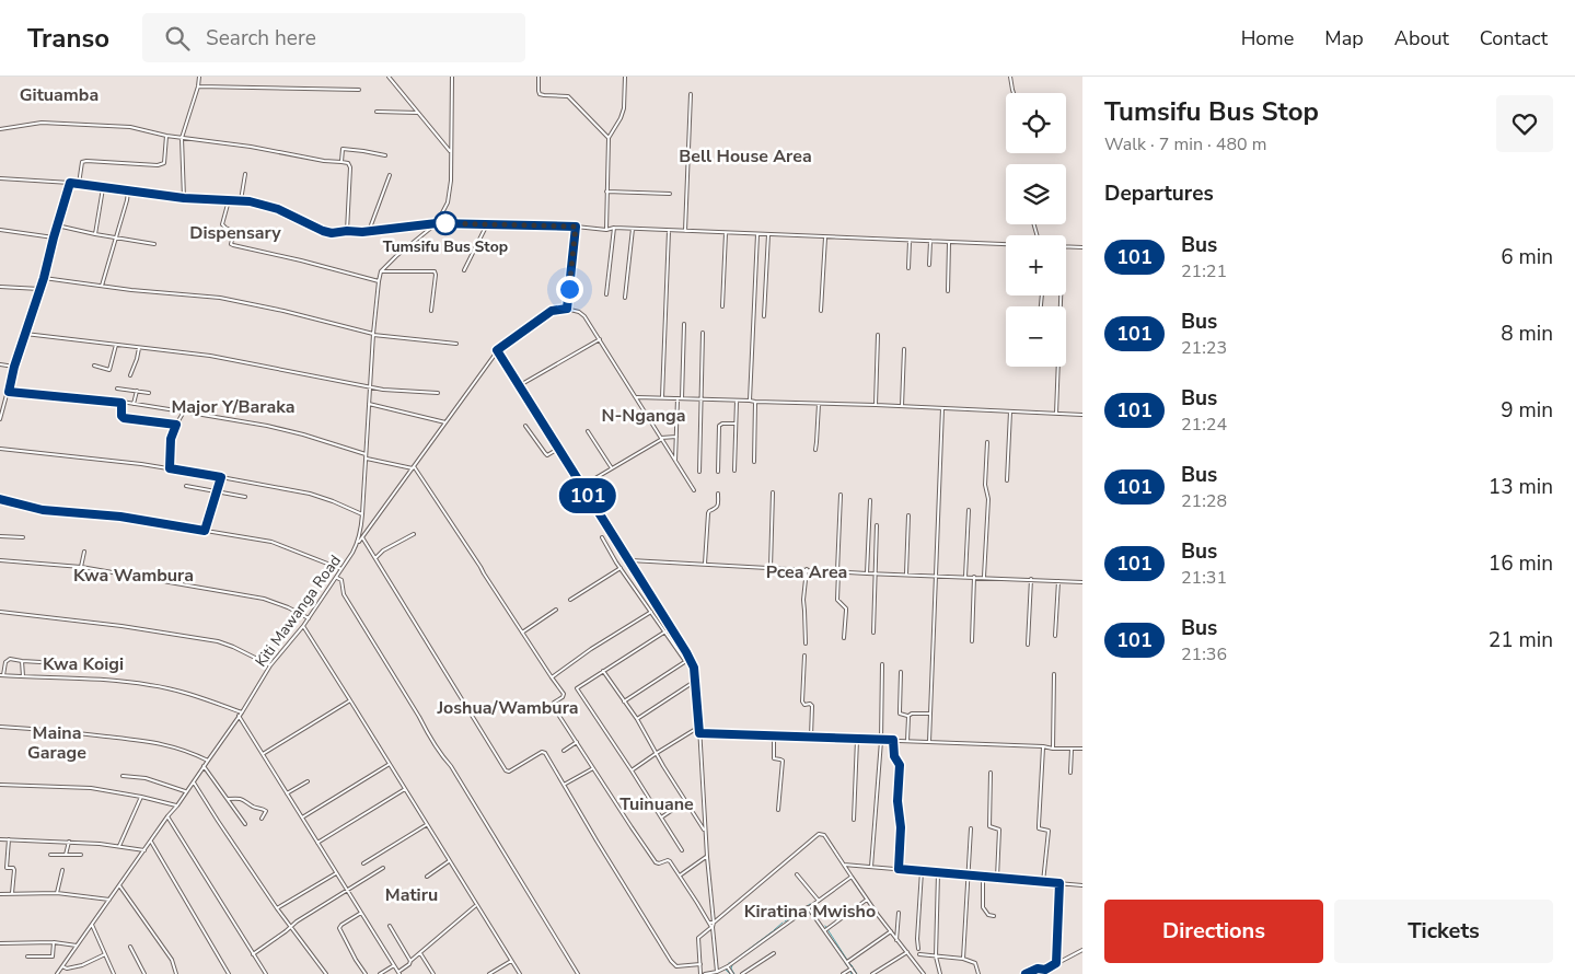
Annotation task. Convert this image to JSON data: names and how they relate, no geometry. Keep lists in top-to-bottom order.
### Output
{
  "streets": {
    "street": ["Kiti Mawanga Road"]
  },
  "districts": [
    "Gituamba",
    "Bell House Area",
    "Dispensary",
    "Major Y/Baraka",
    "N-Nganga",
    "Pcea Area",
    "Kwa Wambura",
    "Kwa Koigi",
    "Joshua/Wambura",
    "Maina Garage",
    "Tuinuane",
    "Matiru",
    "Kiratina Mwisho"
  ],
  "places": ["Tumsifu Bus Stop"],
  "lines": ["bus line 101"],
  "page": {
    "header": "Transo",
    "search": "Search here",
    "nav": [
      "Home",
      "Map",
      "About",
      "Contact"
    ],
    "on_map": "101",
    "heading": [
      ["Tumsifu Bus Stop", "Walk · 7 min · 480 m"],
      "Departures"
    ],
    "map_buttons": ["+", "−"],
    "list": [
      {
        "mark": "101",
        "name": "Bus",
        "note": "21:21",
        "value": "6 min"
      },
      {
        "mark": "101",
        "name": "Bus",
        "note": "21:23",
        "value": "8 min"
      },
      {
        "mark": "101",
        "name": "Bus",
        "note": "21:24",
        "value": "9 min"
      },
      {
        "mark": "101",
        "name": "Bus",
        "note": "21:28",
        "value": "13 min"
      },
      {
        "mark": "101",
        "name": "Bus",
        "note": "21:31",
        "value": "16 min"
      },
      {
        "mark": "101",
        "name": "Bus",
        "note": "21:36",
        "value": "21 min"
      }
    ],
    "buttons": ["Directions", "Tickets"]
  }
}
